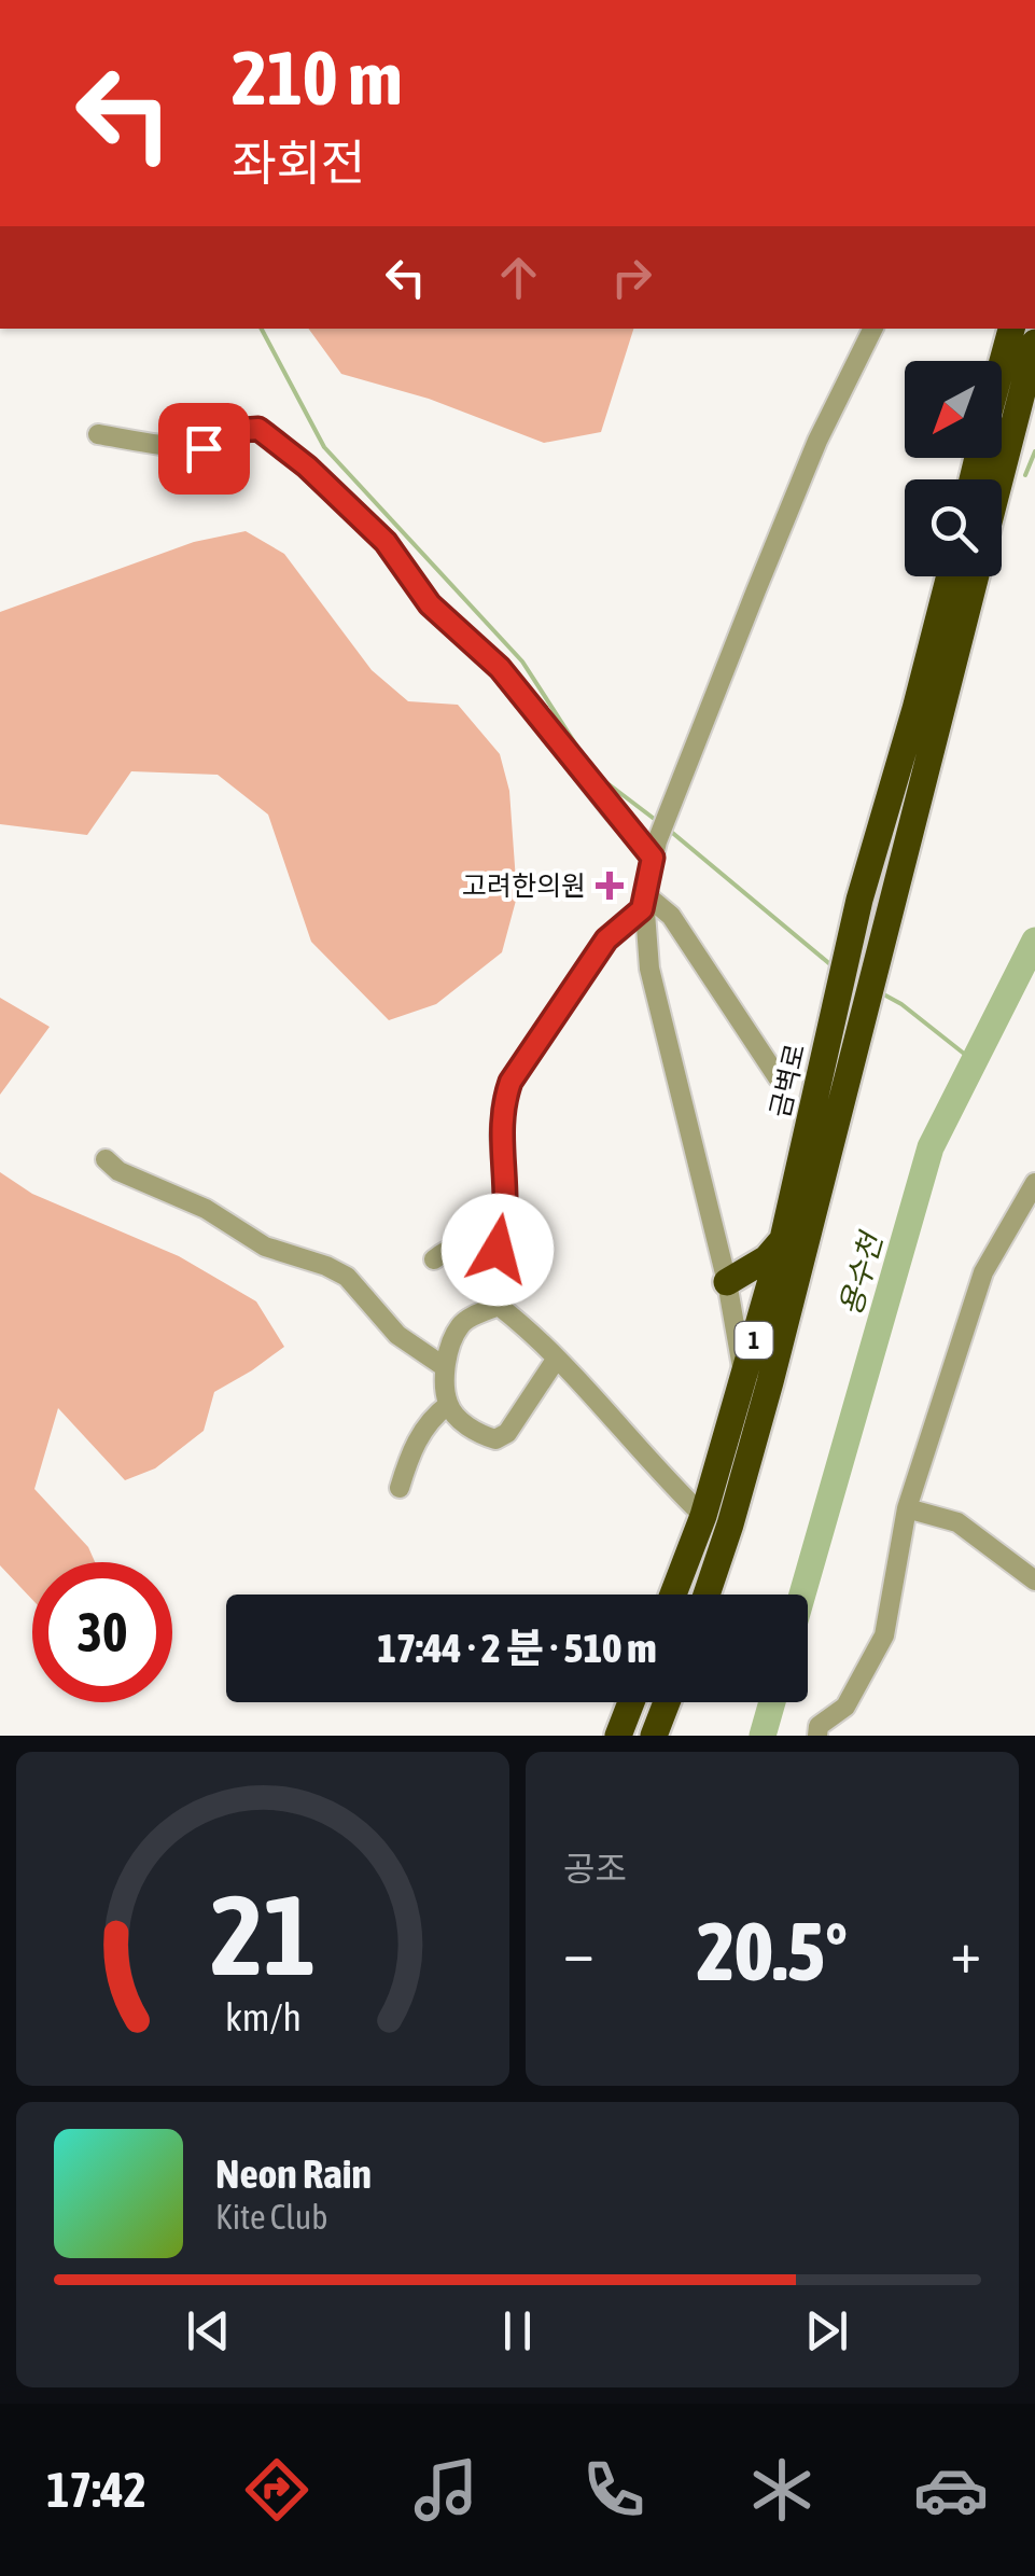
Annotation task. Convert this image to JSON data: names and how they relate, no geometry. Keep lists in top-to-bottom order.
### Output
{
  "streets": {
    "highway": ["금벽로", "1"]
  },
  "water": ["용수천"],
  "places": {
    "health": ["고려한의원"]
  },
  "north": "bottom left",
  "page": {
    "turn": ["210 m", "좌회전"],
    "limit": "30",
    "trip": "17:44 · 2 분 · 510 m",
    "tile": "공조",
    "heat": ["−", "20.5°", "+"],
    "song": ["Neon Rain", "Kite Club"],
    "tabs": "17:42",
    "gauge": ["21", "km/h"]
  }
}
